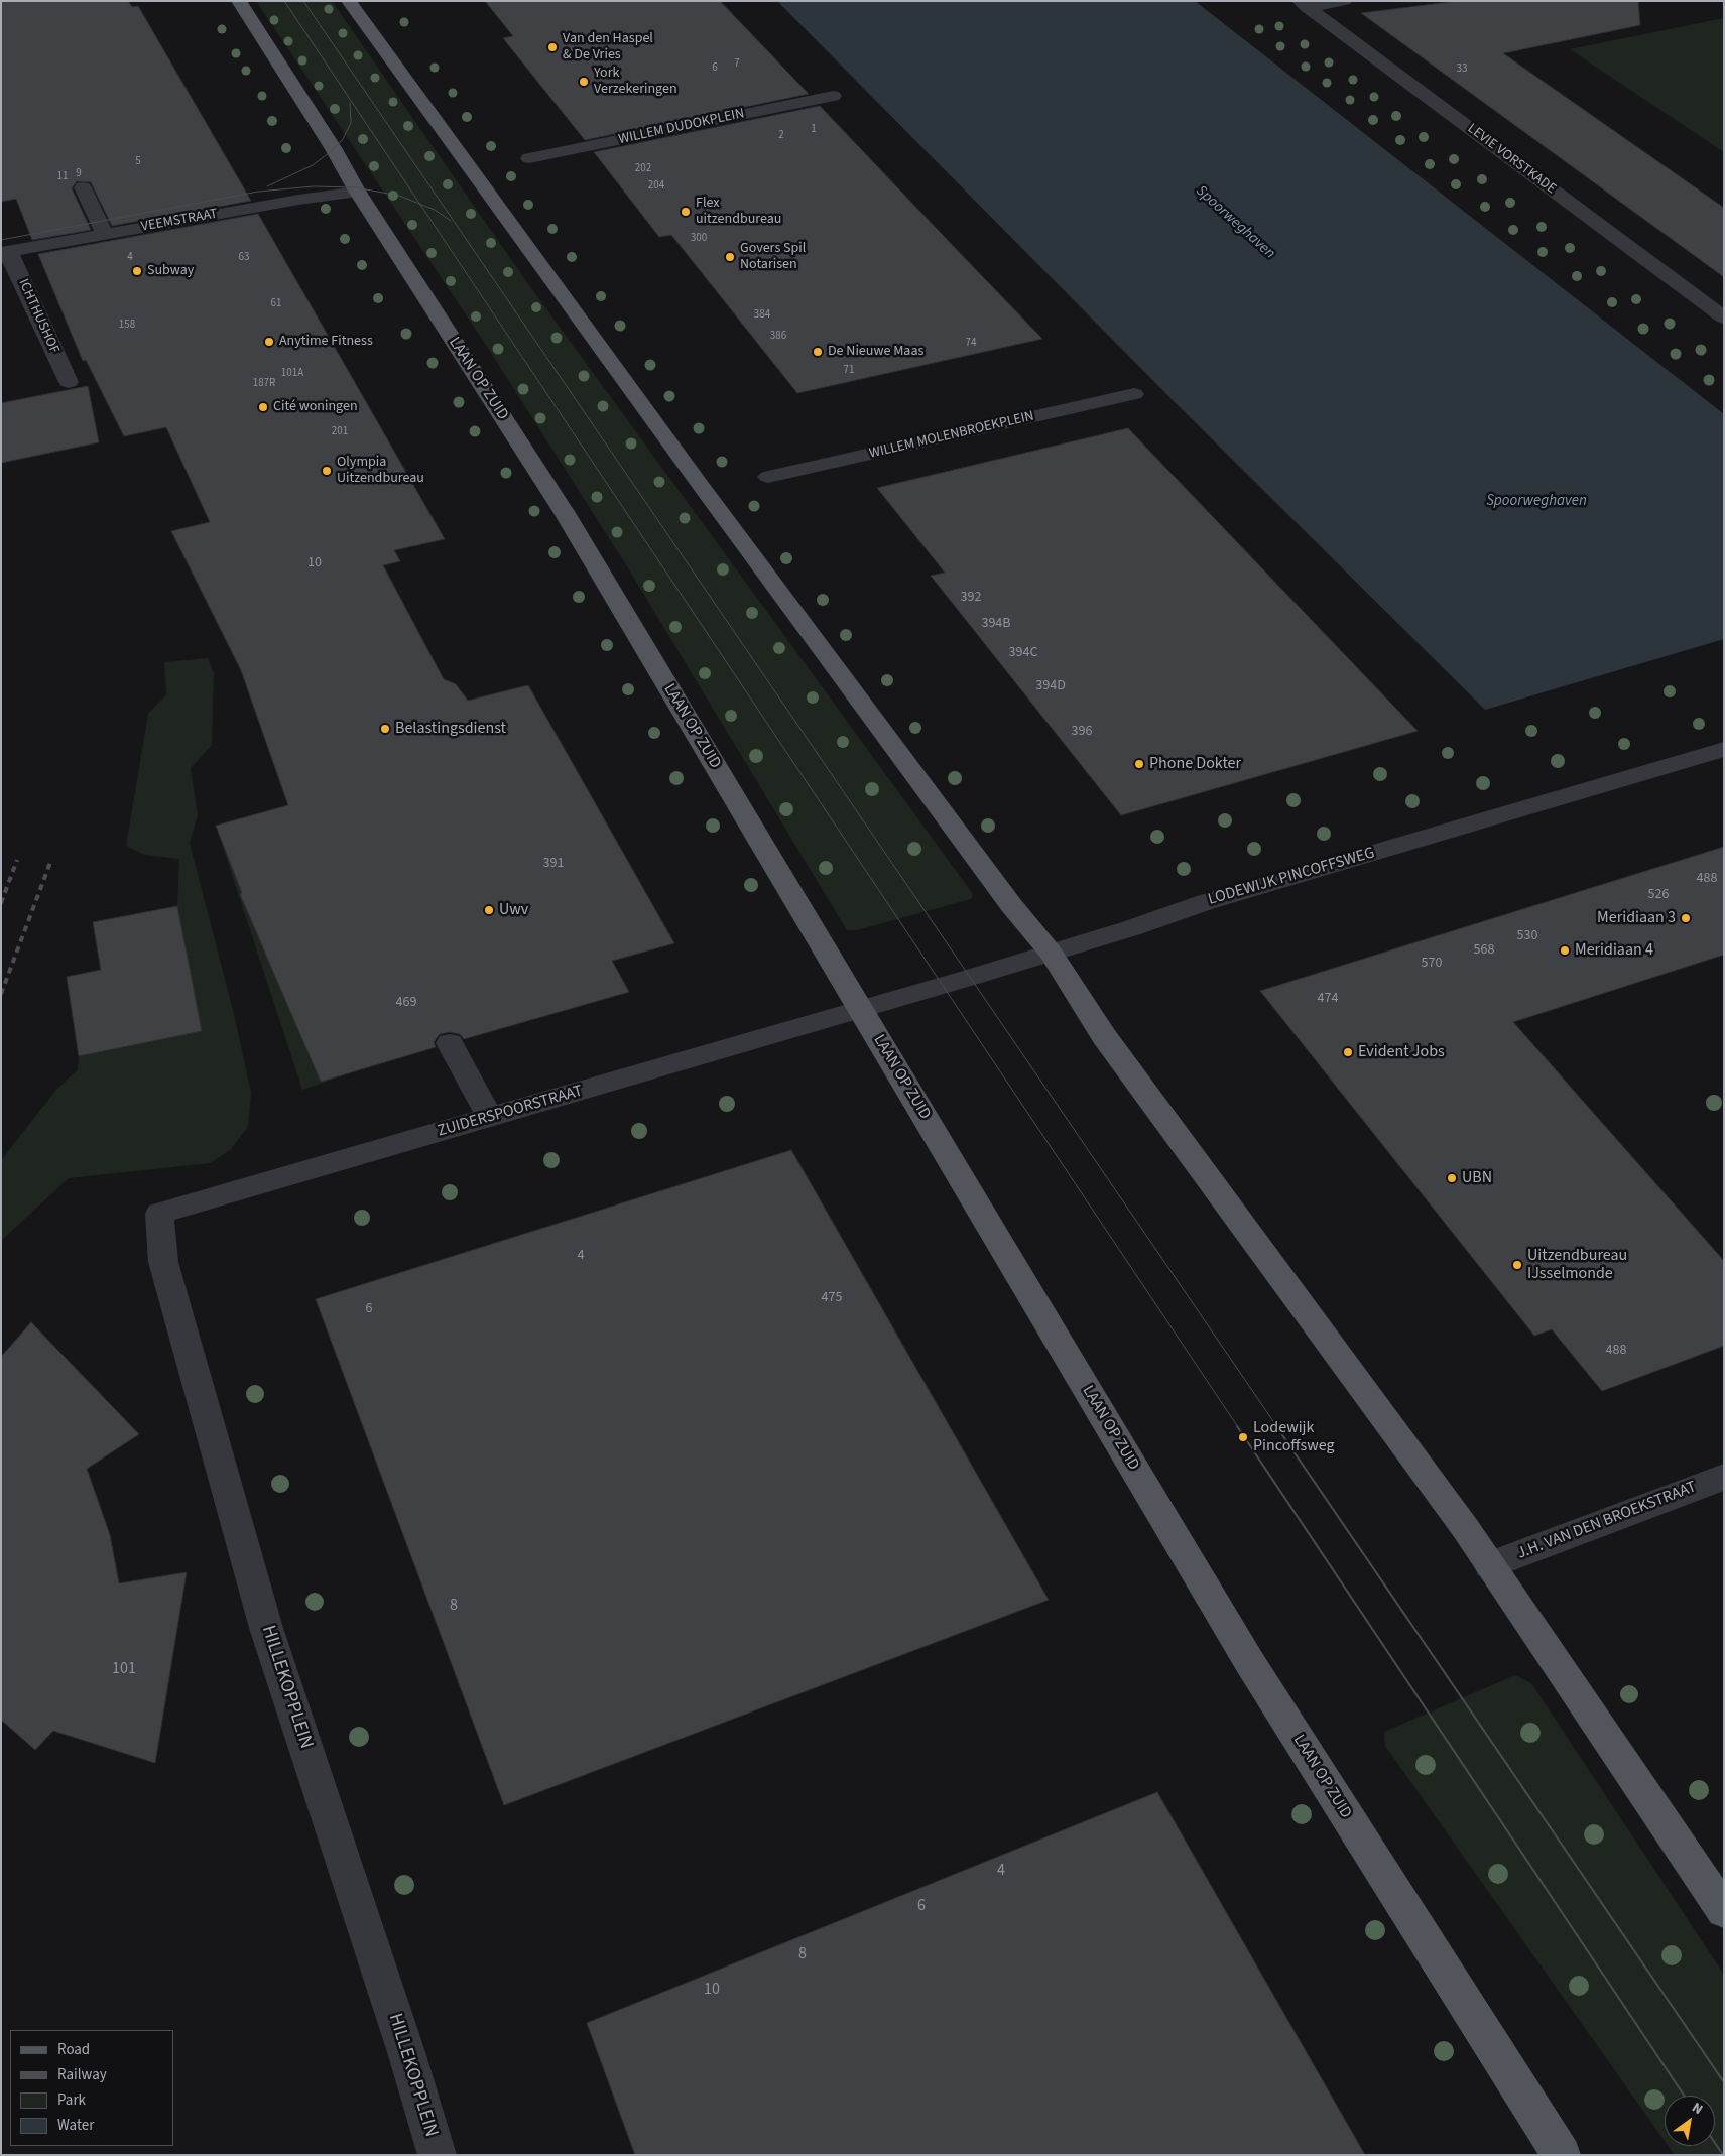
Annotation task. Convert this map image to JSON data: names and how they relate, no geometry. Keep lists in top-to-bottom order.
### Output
{
  "streets": {
    "main road": ["LAAN OP ZUID"],
    "street": [
      "WILLEM DUDOKPLEIN",
      "LEVIE VORSTKADE",
      "VEEMSTRAAT",
      "ICHTHUSHOF",
      "WILLEM MOLENBROEKPLEIN",
      "LODEWIJK PINCOFFSWEG",
      "ZUIDERSPOORSTRAAT",
      "J.H. VAN DEN BROEKSTRAAT",
      "HILLEKOPPLEIN"
    ]
  },
  "crossings": [
    ["VEEMSTRAAT", "ICHTHUSHOF"],
    ["VEEMSTRAAT", "LAAN OP ZUID"],
    ["LAAN OP ZUID", "LODEWIJK PINCOFFSWEG"],
    ["LAAN OP ZUID", "ZUIDERSPOORSTRAAT"],
    ["LODEWIJK PINCOFFSWEG", "ZUIDERSPOORSTRAAT"],
    ["ZUIDERSPOORSTRAAT", "HILLEKOPPLEIN"]
  ],
  "water": ["Spoorweghaven"],
  "places": [
    "Van den Haspel & De Vries",
    "York Verzekeringen",
    "Flex uitzendbureau",
    "Govers Spil Notarisen",
    "Subway",
    "Anytime Fitness",
    "De Nieuwe Maas",
    "Cité woningen",
    "Olympia Uitzendbureau",
    "Belastingsdienst",
    "Phone Dokter",
    "Uwv",
    "Meridiaan 3",
    "Meridiaan 4",
    "Evident Jobs",
    "UBN",
    "Uitzendbureau IJsselmonde",
    "Lodewijk Pincoffsweg"
  ],
  "house_numbers": [
    "7",
    "6",
    "33",
    "1",
    "2",
    "5",
    "202",
    "9",
    "11",
    "204",
    "300",
    "4",
    "63",
    "61",
    "384",
    "158",
    "386",
    "74",
    "71",
    "101A",
    "187R",
    "201",
    "10",
    "392",
    "394B",
    "394C",
    "394D",
    "396",
    "391",
    "488",
    "526",
    "530",
    "568",
    "570",
    "474",
    "469",
    "4",
    "475",
    "6",
    "488",
    "8",
    "101",
    "4",
    "6",
    "8",
    "10"
  ],
  "legend": [
    "Road",
    "Railway",
    "Park",
    "Water"
  ],
  "north": "top right"
}
